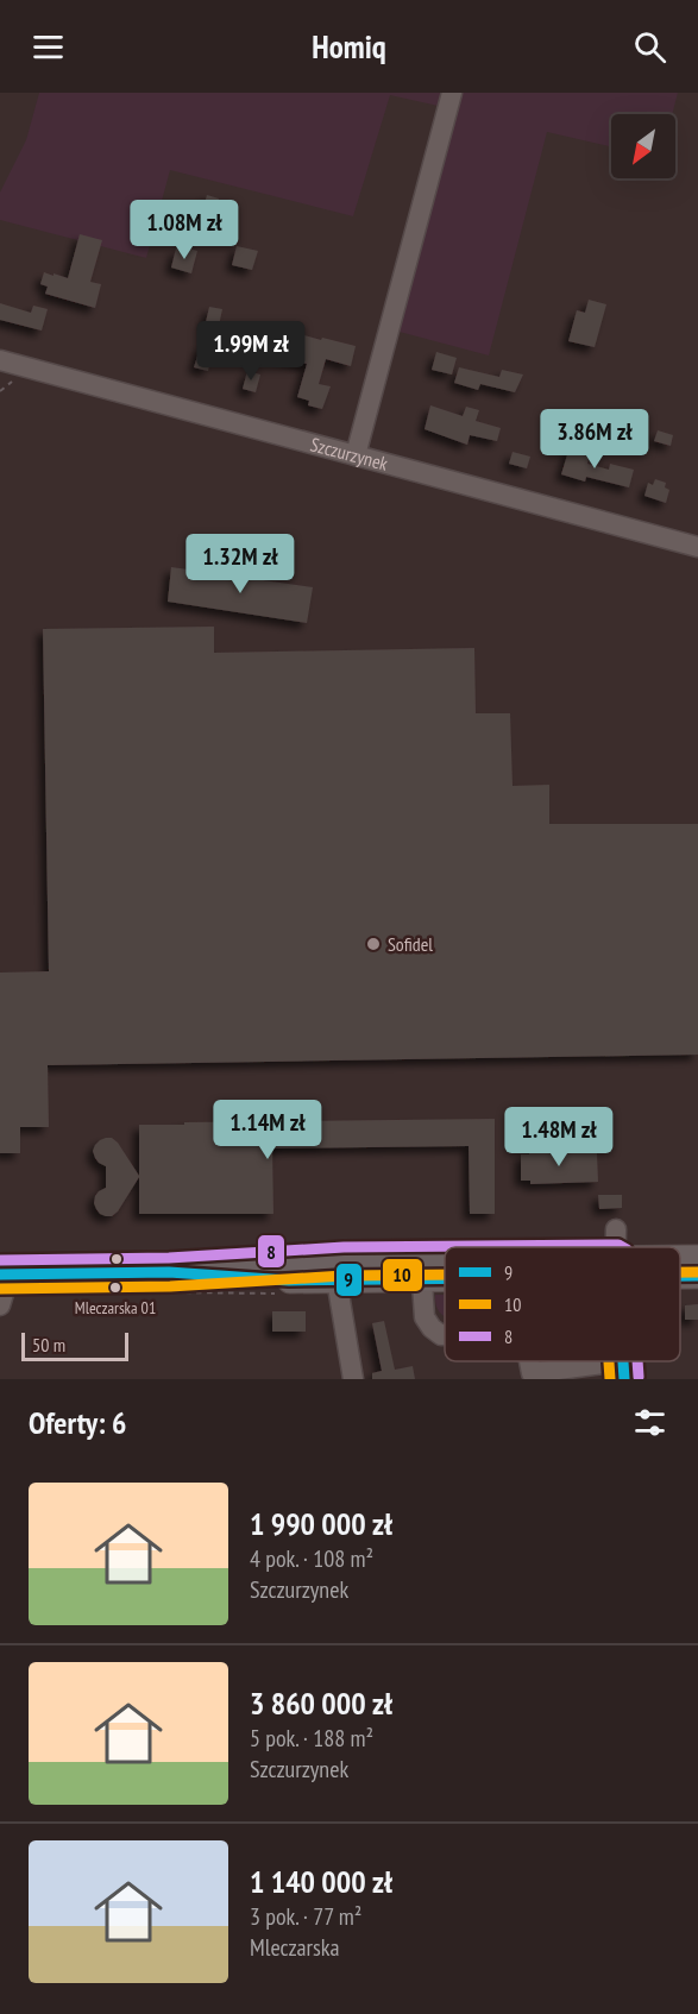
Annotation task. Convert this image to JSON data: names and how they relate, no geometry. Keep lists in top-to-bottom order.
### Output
{
  "streets": {
    "street": ["Szczurzynek"]
  },
  "places": ["Sofidel", "Mleczarska 01"],
  "lines": ["transit line 8", "transit line 9", "transit line 10"],
  "legend": ["9", "10", "8"],
  "scale_bar": "50 m",
  "north": "bottom left",
  "page": {
    "header": "Homiq",
    "price": [
      "1.08M zł",
      "1.99M zł",
      "3.86M zł",
      "1.32M zł",
      "1.14M zł",
      "1.48M zł"
    ],
    "scale": "50 m",
    "heading": "Oferty: 6",
    "list": [
      {
        "name": "1 990 000 zł",
        "note": "4 pok. · 108 m² · Szczurzynek"
      },
      {
        "name": "3 860 000 zł",
        "note": "5 pok. · 188 m² · Szczurzynek"
      },
      {
        "name": "1 140 000 zł",
        "note": "3 pok. · 77 m² · Mleczarska"
      }
    ]
  }
}
